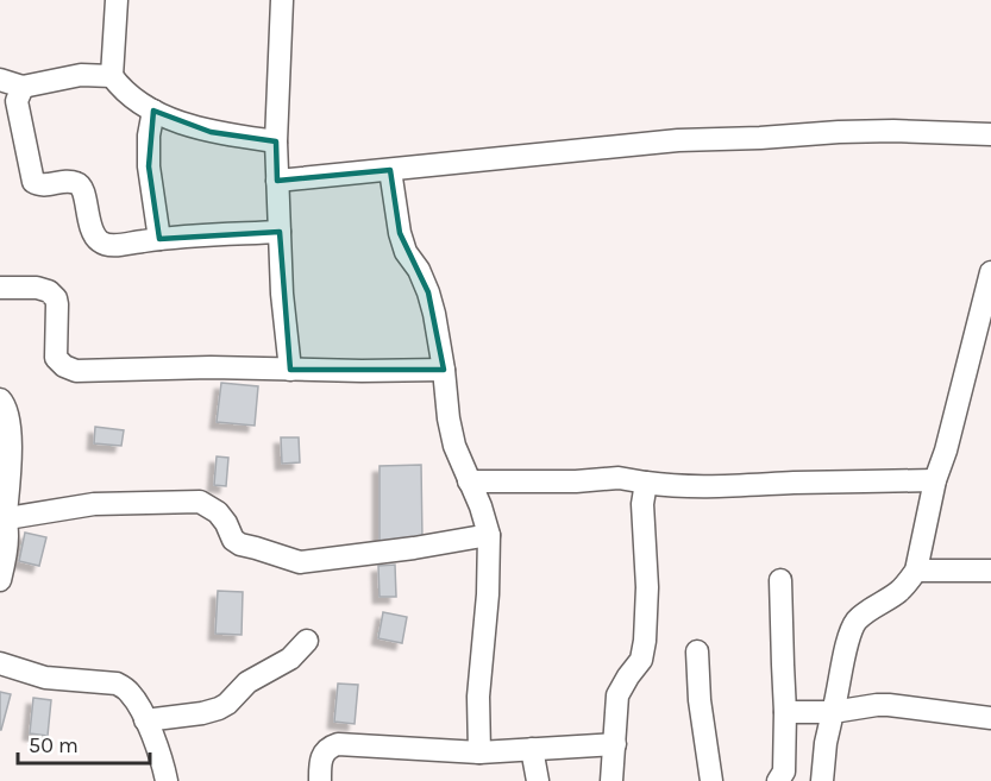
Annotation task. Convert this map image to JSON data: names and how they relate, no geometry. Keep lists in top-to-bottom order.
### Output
{
  "scale_bar": "50 m"
}
